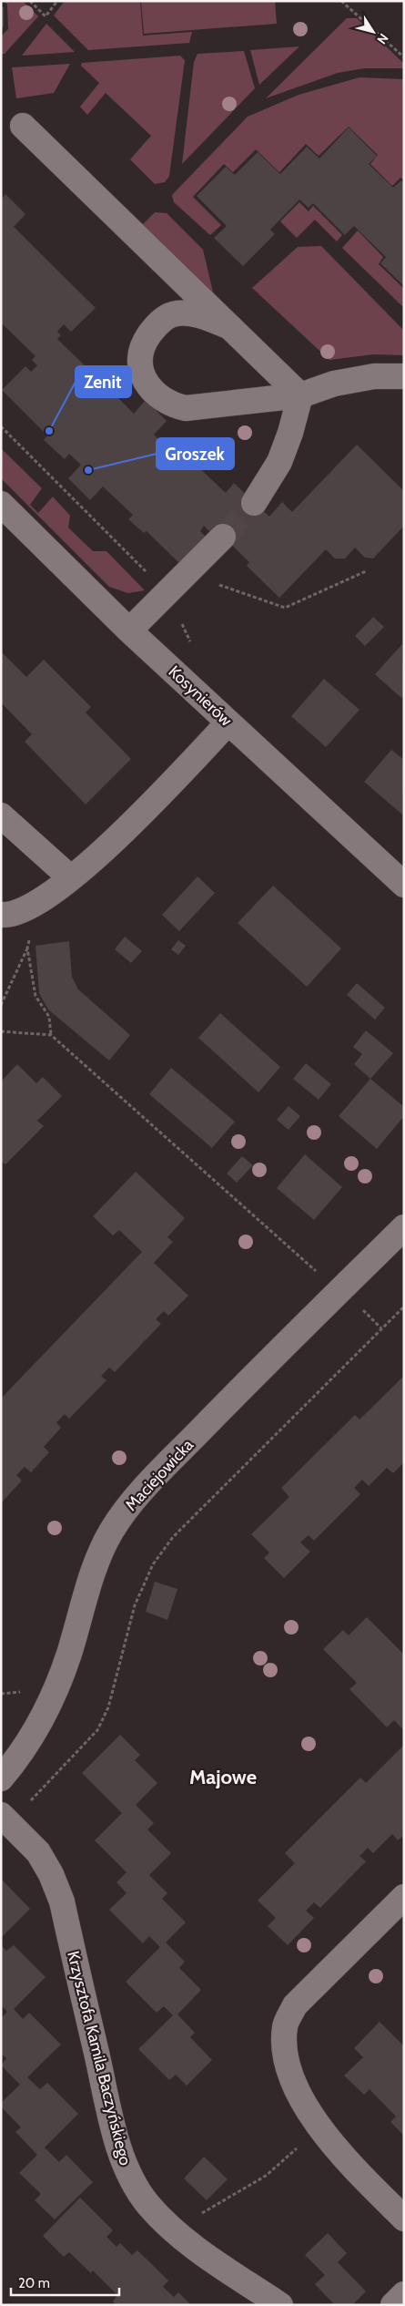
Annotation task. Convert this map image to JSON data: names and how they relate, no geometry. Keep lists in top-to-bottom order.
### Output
{
  "streets": {
    "street": ["Kosynierów", "Maciejowicka", "Krzysztofa Kamila Baczyńskiego"]
  },
  "districts": ["Majowe"],
  "places": ["Zenit", "Groszek"],
  "scale_bar": "20 m",
  "north": "bottom right"
}
